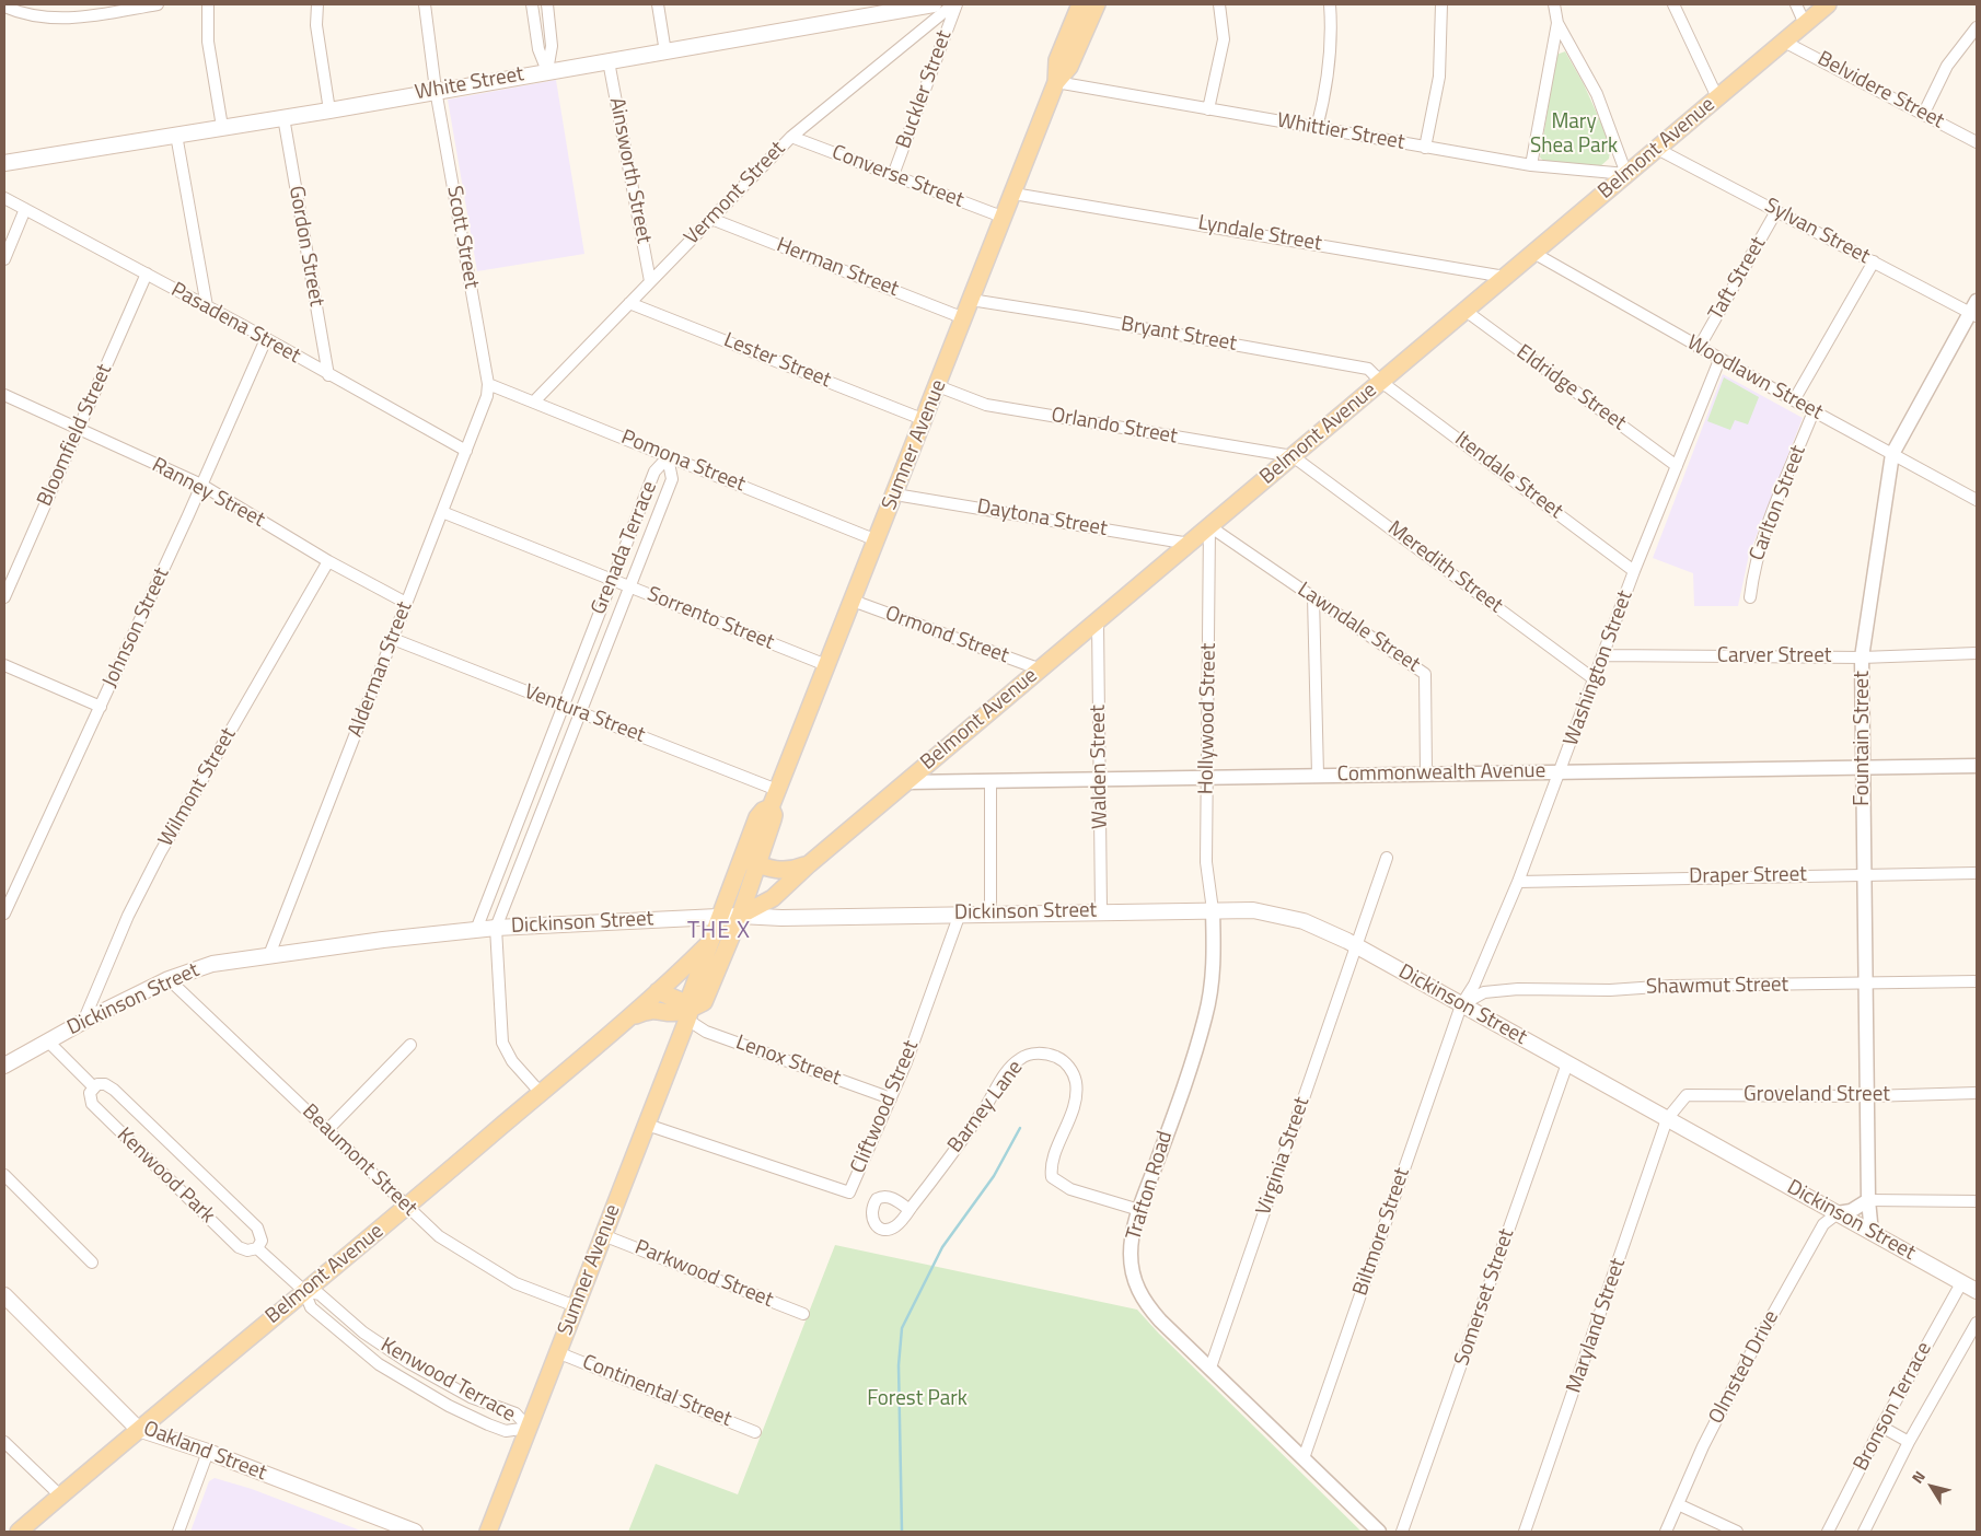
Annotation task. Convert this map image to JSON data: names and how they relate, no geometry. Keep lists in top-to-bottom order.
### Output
{
  "streets": {
    "main road": [
      "White Street",
      "Belmont Avenue",
      "Sumner Avenue",
      "Dickinson Street",
      "Oakland Street"
    ],
    "street": [
      "Buckler Street",
      "Belvidere Street",
      "Whittier Street",
      "Ainsworth Street",
      "Converse Street",
      "Vermont Street",
      "Sylvan Street",
      "Lyndale Street",
      "Scott Street",
      "Gordon Street",
      "Herman Street",
      "Taft Street",
      "Pasadena Street",
      "Bryant Street",
      "Lester Street",
      "Woodlawn Street",
      "Eldridge Street",
      "Orlando Street",
      "Bloomfield Street",
      "Pomona Street",
      "Itendale Street",
      "Ranney Street",
      "Carlton Street",
      "Daytona Street",
      "Grenada Terrace",
      "Meredith Street",
      "Sorrento Street",
      "Johnson Street",
      "Lawndale Street",
      "Ormond Street",
      "Carver Street",
      "Washington Street",
      "Alderman Street",
      "Ventura Street",
      "Hollywood Street",
      "Fountain Street",
      "Walden Street",
      "Commonwealth Avenue",
      "Wilmont Street",
      "Draper Street",
      "Shawmut Street",
      "Lenox Street",
      "Groveland Street",
      "Cliftwood Street",
      "Barney Lane",
      "Virginia Street",
      "Beaumont Street",
      "Kenwood Park",
      "Trafton Road",
      "Biltmore Street",
      "Parkwood Street",
      "Somerset Street",
      "Maryland Street",
      "Olmsted Drive",
      "Kenwood Terrace",
      "Continental Street",
      "Bronson Terrace"
    ]
  },
  "crossings": [
    ["White Street", "Ainsworth Street"],
    ["White Street", "Scott Street"],
    ["White Street", "Gordon Street"],
    ["Buckler Street", "Converse Street"],
    ["Buckler Street", "Vermont Street"],
    ["Belvidere Street", "Belmont Avenue"],
    ["Whittier Street", "Belmont Avenue"],
    ["Whittier Street", "Sumner Avenue"],
    ["Belmont Avenue", "Sylvan Street"],
    ["Belmont Avenue", "Lyndale Street"],
    ["Belmont Avenue", "Bryant Street"],
    ["Belmont Avenue", "Woodlawn Street"],
    ["Belmont Avenue", "Eldridge Street"],
    ["Belmont Avenue", "Orlando Street"],
    ["Belmont Avenue", "Sumner Avenue"],
    ["Belmont Avenue", "Itendale Street"],
    ["Belmont Avenue", "Daytona Street"],
    ["Belmont Avenue", "Meredith Street"],
    ["Belmont Avenue", "Lawndale Street"],
    ["Belmont Avenue", "Ormond Street"],
    ["Belmont Avenue", "Hollywood Street"],
    ["Belmont Avenue", "Walden Street"],
    ["Belmont Avenue", "Commonwealth Avenue"],
    ["Belmont Avenue", "Dickinson Street"],
    ["Belmont Avenue", "Lenox Street"],
    ["Belmont Avenue", "Beaumont Street"],
    ["Belmont Avenue", "Kenwood Park"],
    ["Belmont Avenue", "Kenwood Terrace"],
    ["Belmont Avenue", "Oakland Street"],
    ["Ainsworth Street", "Vermont Street"],
    ["Converse Street", "Vermont Street"],
    ["Converse Street", "Sumner Avenue"],
    ["Vermont Street", "Herman Street"],
    ["Vermont Street", "Lester Street"],
    ["Vermont Street", "Pomona Street"],
    ["Sylvan Street", "Taft Street"],
    ["Sylvan Street", "Fountain Street"],
    ["Lyndale Street", "Sumner Avenue"],
    ["Scott Street", "Pomona Street"],
    ["Scott Street", "Alderman Street"],
    ["Gordon Street", "Pasadena Street"],
    ["Herman Street", "Sumner Avenue"],
    ["Taft Street", "Woodlawn Street"],
    ["Pasadena Street", "Bloomfield Street"],
    ["Pasadena Street", "Johnson Street"],
    ["Pasadena Street", "Alderman Street"],
    ["Bryant Street", "Sumner Avenue"],
    ["Bryant Street", "Itendale Street"],
    ["Lester Street", "Sumner Avenue"],
    ["Woodlawn Street", "Carlton Street"],
    ["Woodlawn Street", "Washington Street"],
    ["Woodlawn Street", "Fountain Street"],
    ["Eldridge Street", "Washington Street"],
    ["Orlando Street", "Sumner Avenue"],
    ["Orlando Street", "Meredith Street"],
    ["Bloomfield Street", "Ranney Street"],
    ["Sumner Avenue", "Pomona Street"],
    ["Sumner Avenue", "Daytona Street"],
    ["Sumner Avenue", "Sorrento Street"],
    ["Sumner Avenue", "Ormond Street"],
    ["Sumner Avenue", "Ventura Street"],
    ["Sumner Avenue", "Dickinson Street"],
    ["Sumner Avenue", "Lenox Street"],
    ["Sumner Avenue", "Cliftwood Street"],
    ["Sumner Avenue", "Beaumont Street"],
    ["Sumner Avenue", "Parkwood Street"],
    ["Sumner Avenue", "Kenwood Terrace"],
    ["Sumner Avenue", "Continental Street"],
    ["Pomona Street", "Grenada Terrace"],
    ["Pomona Street", "Alderman Street"],
    ["Itendale Street", "Washington Street"],
    ["Ranney Street", "Johnson Street"],
    ["Ranney Street", "Alderman Street"],
    ["Ranney Street", "Wilmont Street"],
    ["Grenada Terrace", "Sorrento Street"],
    ["Grenada Terrace", "Ventura Street"],
    ["Grenada Terrace", "Dickinson Street"],
    ["Meredith Street", "Washington Street"],
    ["Sorrento Street", "Alderman Street"],
    ["Lawndale Street", "Hollywood Street"],
    ["Lawndale Street", "Commonwealth Avenue"],
    ["Carver Street", "Washington Street"],
    ["Carver Street", "Fountain Street"],
    ["Washington Street", "Commonwealth Avenue"],
    ["Washington Street", "Draper Street"],
    ["Washington Street", "Dickinson Street"],
    ["Washington Street", "Shawmut Street"],
    ["Washington Street", "Biltmore Street"],
    ["Alderman Street", "Ventura Street"],
    ["Alderman Street", "Dickinson Street"],
    ["Hollywood Street", "Commonwealth Avenue"],
    ["Hollywood Street", "Dickinson Street"],
    ["Hollywood Street", "Trafton Road"],
    ["Fountain Street", "Commonwealth Avenue"],
    ["Fountain Street", "Draper Street"],
    ["Fountain Street", "Dickinson Street"],
    ["Fountain Street", "Shawmut Street"],
    ["Fountain Street", "Groveland Street"],
    ["Walden Street", "Commonwealth Avenue"],
    ["Walden Street", "Dickinson Street"],
    ["Wilmont Street", "Dickinson Street"],
    ["Dickinson Street", "Shawmut Street"],
    ["Dickinson Street", "Groveland Street"],
    ["Dickinson Street", "Cliftwood Street"],
    ["Dickinson Street", "Virginia Street"],
    ["Dickinson Street", "Beaumont Street"],
    ["Dickinson Street", "Kenwood Park"],
    ["Dickinson Street", "Trafton Road"],
    ["Dickinson Street", "Biltmore Street"],
    ["Dickinson Street", "Somerset Street"],
    ["Dickinson Street", "Maryland Street"],
    ["Dickinson Street", "Olmsted Drive"],
    ["Dickinson Street", "Bronson Terrace"],
    ["Shawmut Street", "Biltmore Street"],
    ["Lenox Street", "Cliftwood Street"],
    ["Groveland Street", "Maryland Street"],
    ["Barney Lane", "Trafton Road"],
    ["Virginia Street", "Trafton Road"],
    ["Kenwood Park", "Kenwood Terrace"],
    ["Trafton Road", "Biltmore Street"]
  ],
  "districts": ["THE X"],
  "parks": ["Mary Shea Park", "Forest Park"],
  "north": "top left"
}
